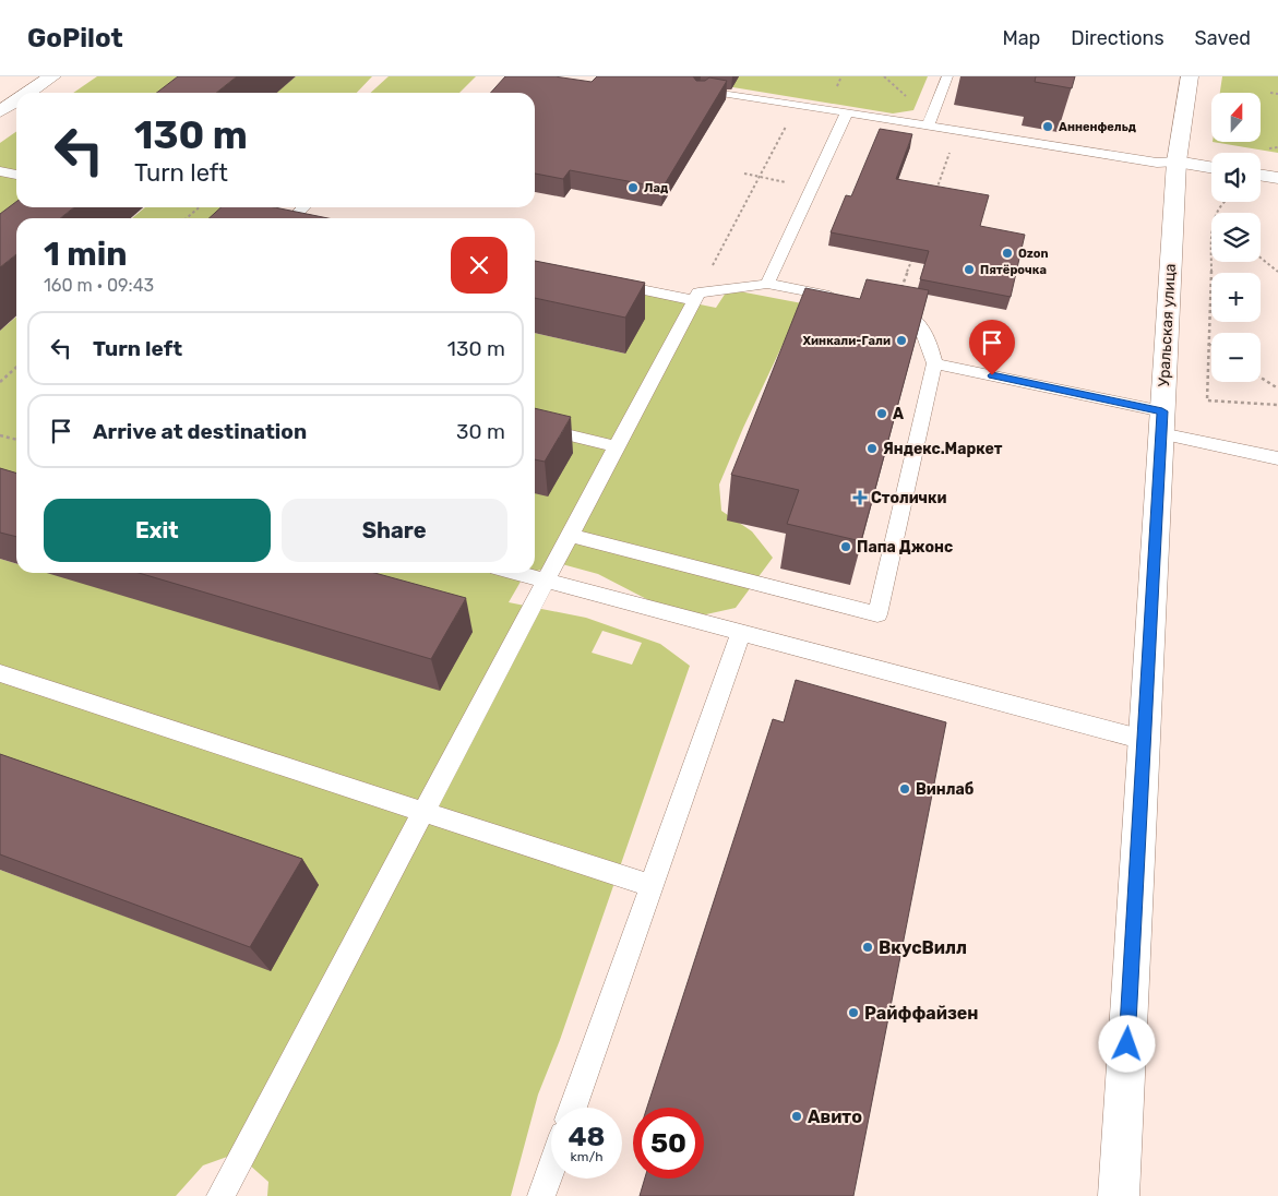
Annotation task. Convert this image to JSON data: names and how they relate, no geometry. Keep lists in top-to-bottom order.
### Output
{
  "streets": {
    "main road": ["Уральская улица"]
  },
  "places": {
    "other": [
      "Анненфельд",
      "Лад",
      "Ozon",
      "Пятёрочка",
      "Хинкали-Гали",
      "А",
      "Яндекс.Маркет",
      "Папа Джонс",
      "Винлаб",
      "ВкусВилл",
      "Райффайзен",
      "Авито"
    ],
    "health": ["Столички"]
  },
  "north": "top",
  "page": {
    "header": "GoPilot",
    "nav": ["Map", "Directions", "Saved"],
    "map_buttons": ["+", "−"],
    "turn": ["130 m", "Turn left"],
    "heading": ["1 min", "160 m · 09:43"],
    "list": [
      {
        "name": "Turn left",
        "value": "130 m"
      },
      {
        "name": "Arrive at destination",
        "value": "30 m"
      }
    ],
    "buttons": ["Exit", "Share"],
    "speed": "48 km/h",
    "limit": "50"
  }
}
